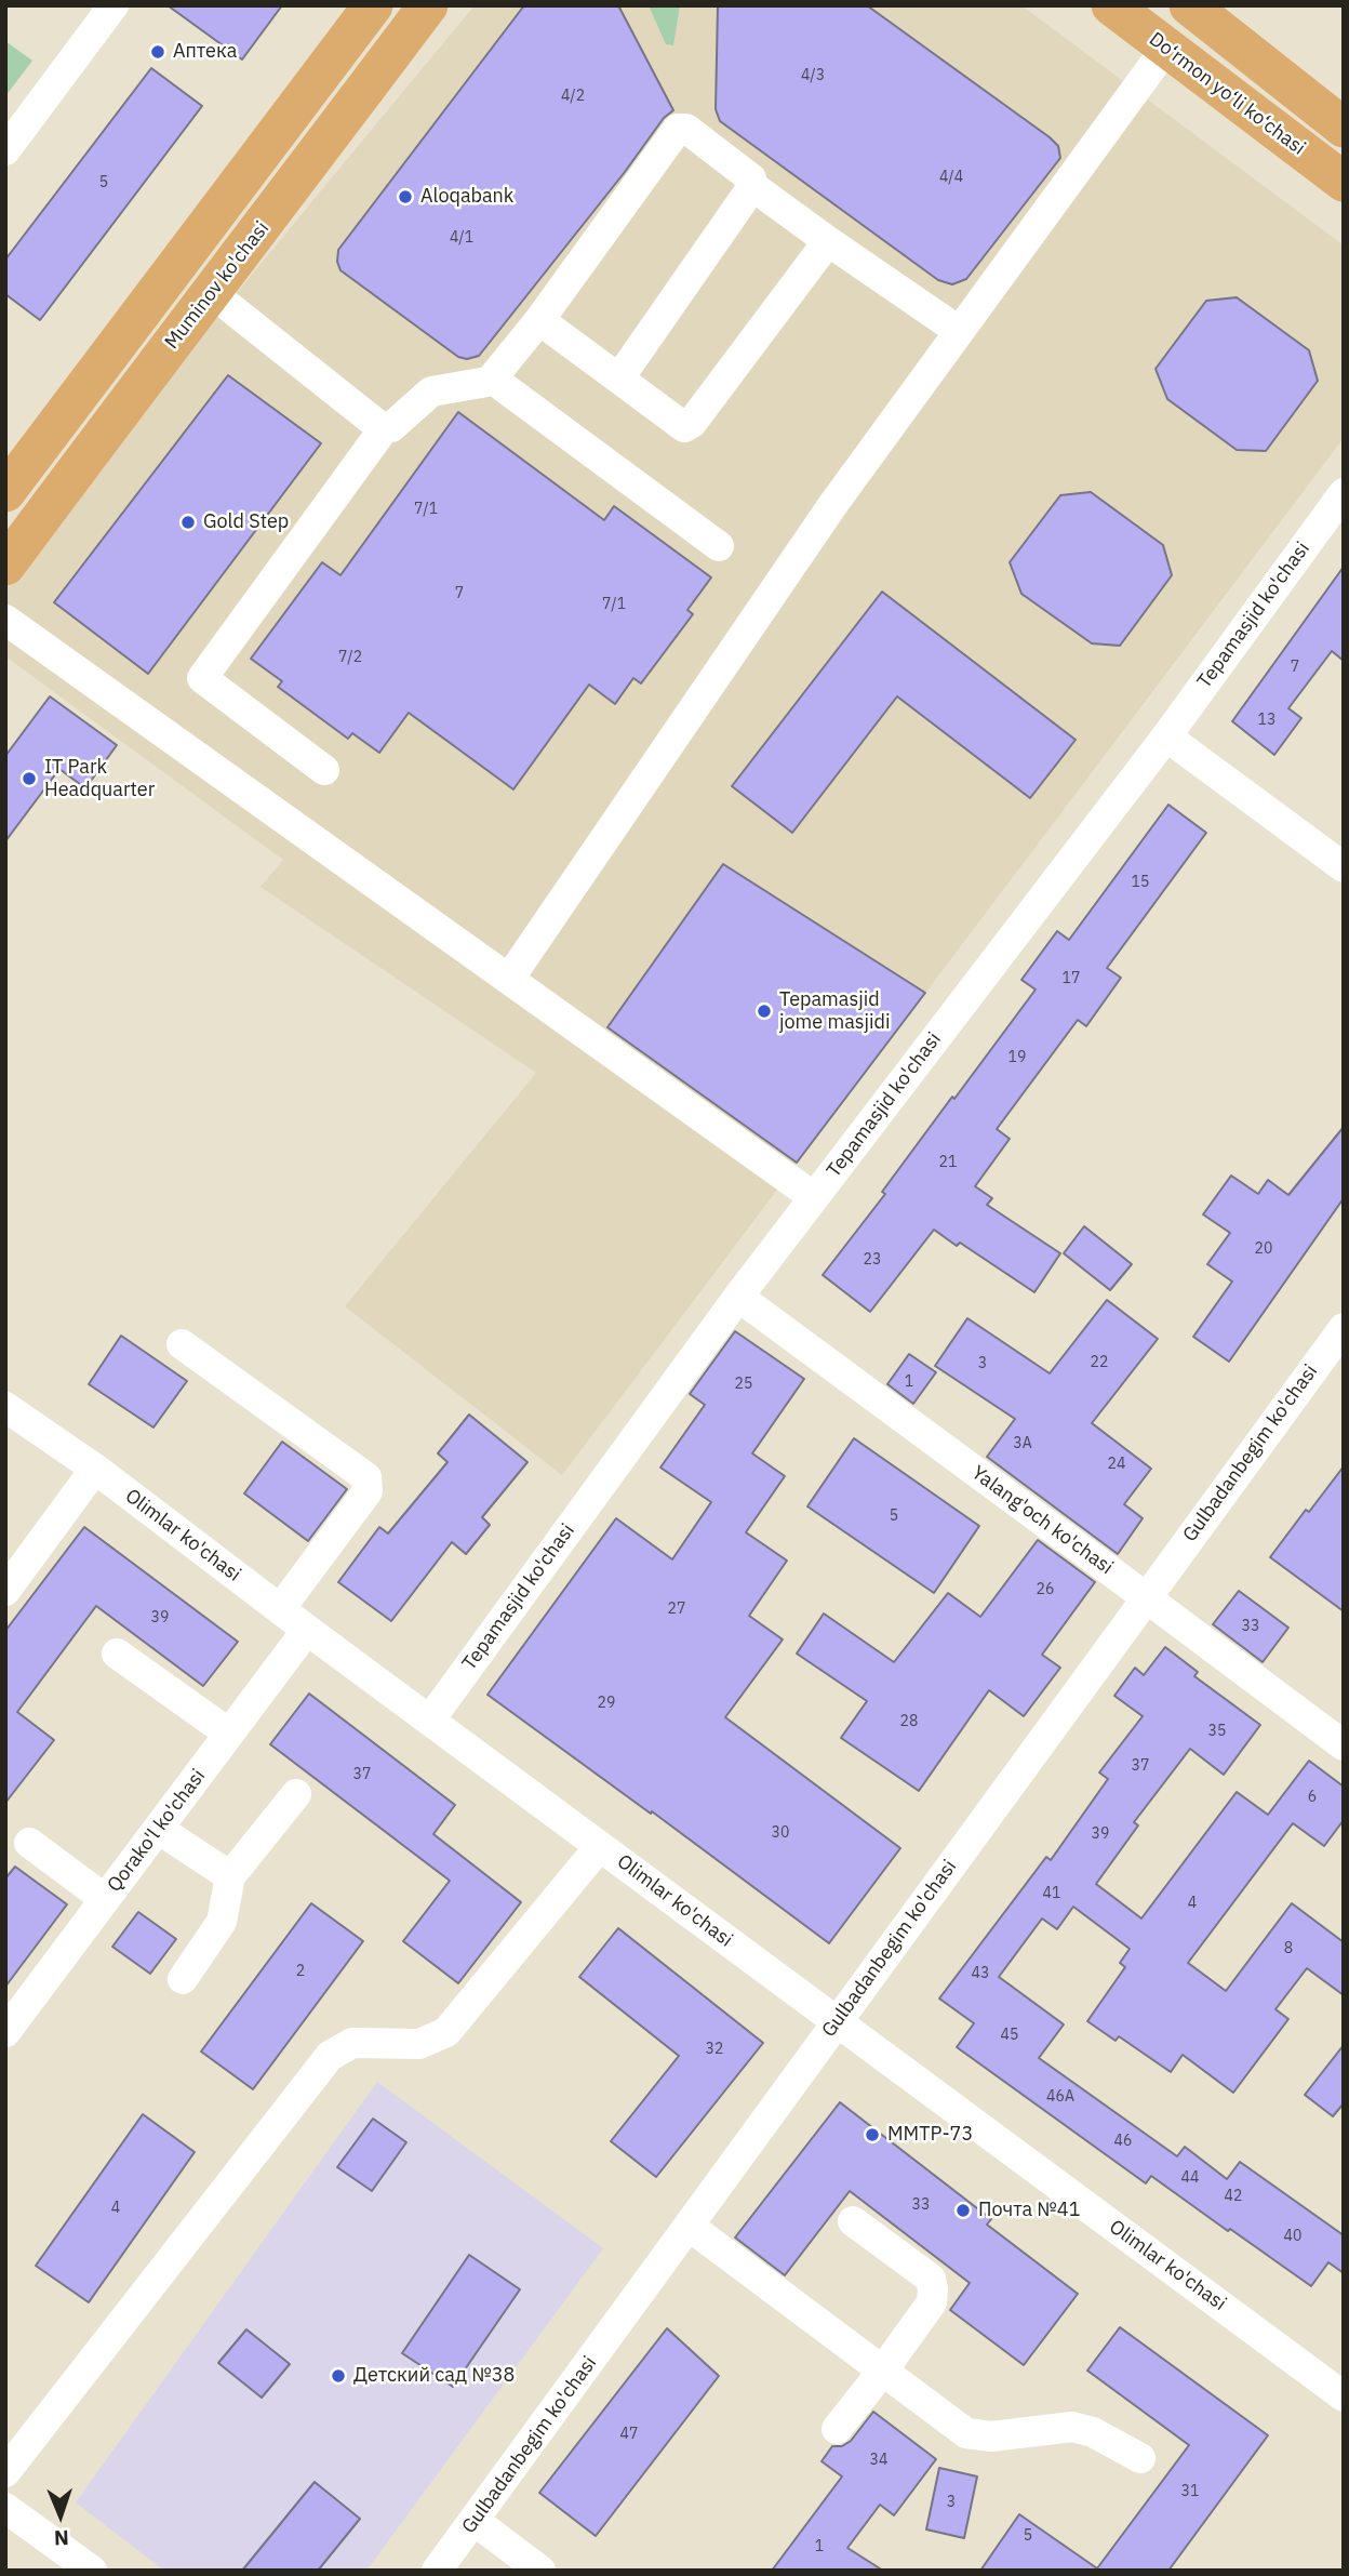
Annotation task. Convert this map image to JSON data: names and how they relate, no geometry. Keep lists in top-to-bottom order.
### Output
{
  "streets": {
    "main road": ["Do‘rmon yo‘li ko‘chasi", "Muminov ko'chasi"],
    "street": [
      "Tepamasjid ko'chasi",
      "Gulbadanbegim ko'chasi",
      "Yalang'och ko'chasi",
      "Olimlar ko'chasi",
      "Qorako'l ko'chasi"
    ]
  },
  "crossings": [
    ["Tepamasjid ko'chasi", "Yalang'och ko'chasi"],
    ["Tepamasjid ko'chasi", "Olimlar ko'chasi"],
    ["Gulbadanbegim ko'chasi", "Yalang'och ko'chasi"],
    ["Gulbadanbegim ko'chasi", "Olimlar ko'chasi"],
    ["Olimlar ko'chasi", "Qorako'l ko'chasi"]
  ],
  "places": [
    "Аптека",
    "Aloqabank",
    "Gold Step",
    "IT Park Headquarter",
    "Tepamasjid jome masjidi",
    "MMTP-73",
    "Почта №41",
    "Детский сад №38"
  ],
  "house_numbers": [
    "4/3",
    "4/2",
    "4/4",
    "5",
    "4/1",
    "7/1",
    "7",
    "7/1",
    "7/2",
    "7",
    "13",
    "15",
    "17",
    "19",
    "21",
    "20",
    "23",
    "22",
    "3",
    "1",
    "25",
    "3A",
    "24",
    "5",
    "26",
    "27",
    "39",
    "33",
    "29",
    "28",
    "35",
    "37",
    "37",
    "6",
    "30",
    "39",
    "41",
    "4",
    "8",
    "2",
    "43",
    "45",
    "32",
    "46A",
    "46",
    "44",
    "42",
    "33",
    "4",
    "40",
    "47",
    "34",
    "31",
    "3",
    "5",
    "1"
  ],
  "north": "bottom"
}
